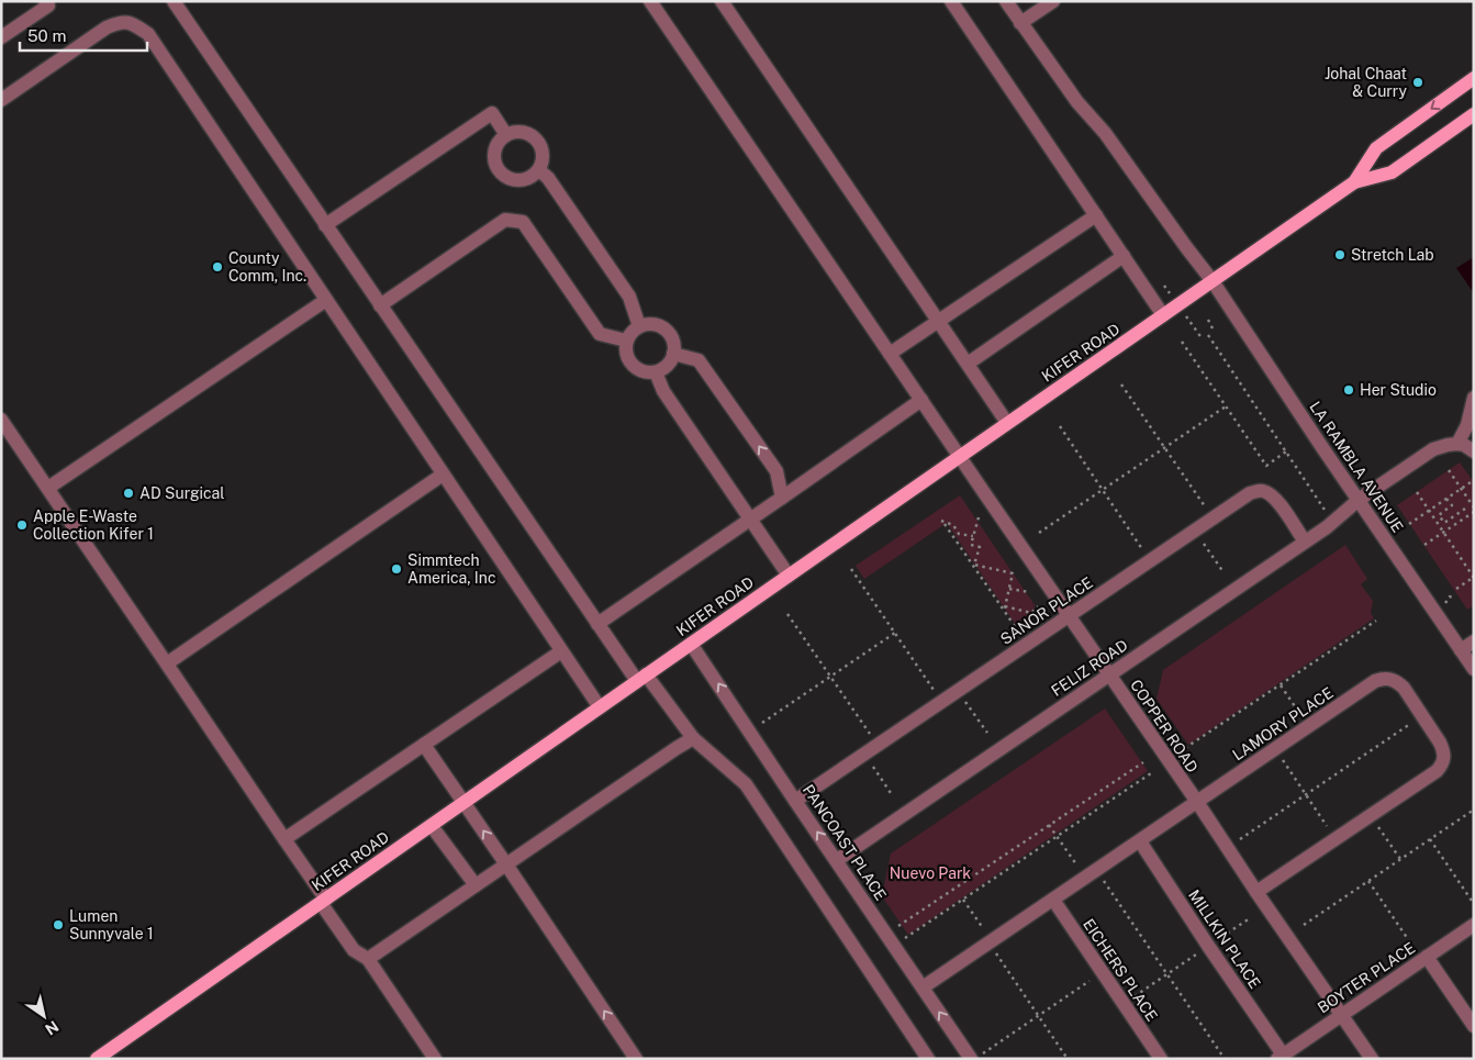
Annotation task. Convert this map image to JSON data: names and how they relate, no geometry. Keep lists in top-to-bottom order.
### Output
{
  "streets": {
    "main road": ["KIFER ROAD"],
    "street": [
      "LA RAMBLA AVENUE",
      "SANOR PLACE",
      "FELIZ ROAD",
      "LAMORY PLACE",
      "COPPER ROAD",
      "PANCOAST PLACE",
      "MILLKIN PLACE",
      "EICHERS PLACE",
      "BOYTER PLACE"
    ]
  },
  "crossings": [
    ["KIFER ROAD", "LA RAMBLA AVENUE"],
    ["KIFER ROAD", "COPPER ROAD"],
    ["KIFER ROAD", "PANCOAST PLACE"],
    ["LA RAMBLA AVENUE", "FELIZ ROAD"],
    ["SANOR PLACE", "FELIZ ROAD"],
    ["SANOR PLACE", "COPPER ROAD"],
    ["SANOR PLACE", "PANCOAST PLACE"],
    ["FELIZ ROAD", "COPPER ROAD"],
    ["FELIZ ROAD", "PANCOAST PLACE"],
    ["LAMORY PLACE", "COPPER ROAD"],
    ["LAMORY PLACE", "PANCOAST PLACE"],
    ["LAMORY PLACE", "MILLKIN PLACE"],
    ["LAMORY PLACE", "EICHERS PLACE"],
    ["COPPER ROAD", "BOYTER PLACE"],
    ["MILLKIN PLACE", "BOYTER PLACE"]
  ],
  "parks": ["Nuevo Park"],
  "places": [
    "Johal Chaat & Curry",
    "Stretch Lab",
    "County Comm, Inc.",
    "Her Studio",
    "AD Surgical",
    "Apple E-Waste Collection Kifer 1",
    "Simmtech America, Inc",
    "Lumen Sunnyvale 1"
  ],
  "scale_bar": "50 m",
  "north": "bottom right"
}
